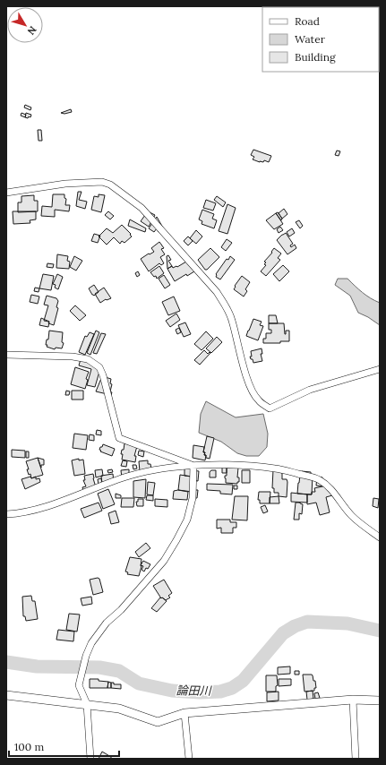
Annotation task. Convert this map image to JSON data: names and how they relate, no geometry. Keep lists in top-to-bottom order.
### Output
{
  "water": ["論田川"],
  "legend": ["Road", "Water", "Building"],
  "scale_bar": "100 m",
  "north": "bottom right"
}
